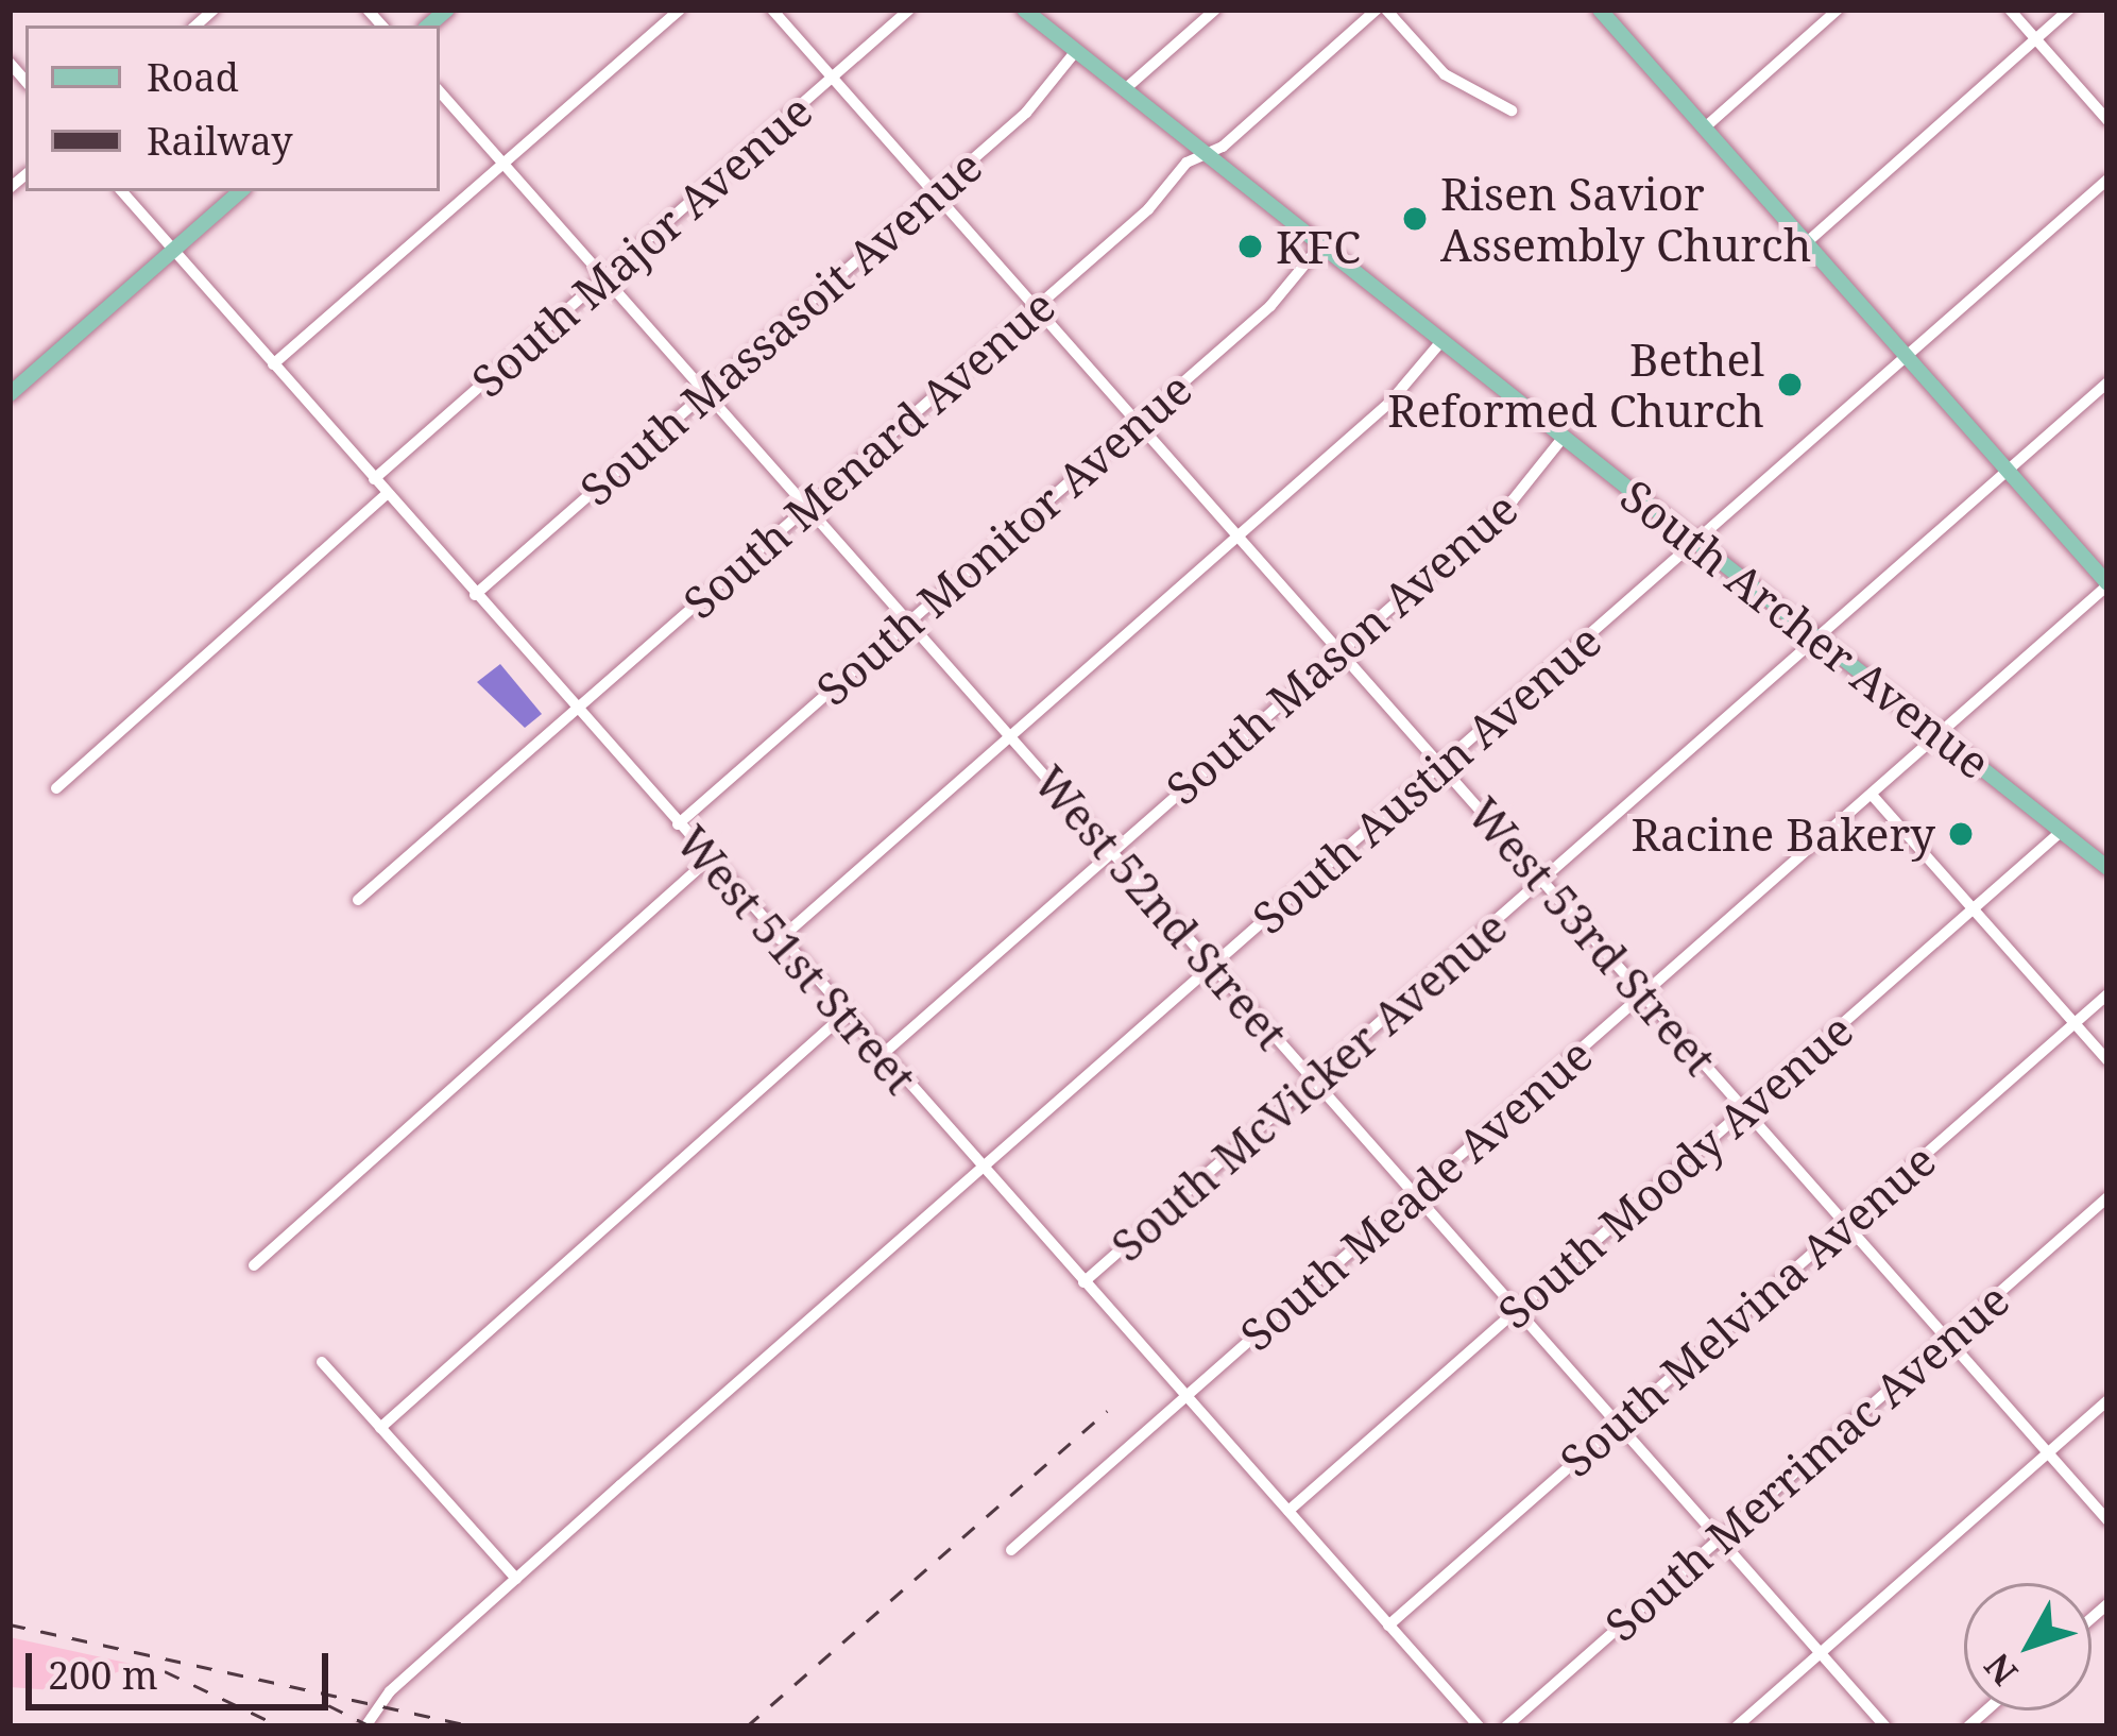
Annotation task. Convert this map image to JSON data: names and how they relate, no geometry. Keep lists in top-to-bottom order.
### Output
{
  "streets": {
    "main road": ["South Archer Avenue"],
    "street": [
      "South Major Avenue",
      "South Massasoit Avenue",
      "South Menard Avenue",
      "South Monitor Avenue",
      "South Mason Avenue",
      "South Austin Avenue",
      "West 52nd Street",
      "West 53rd Street",
      "West 51st Street",
      "South McVicker Avenue",
      "South Moody Avenue",
      "South Meade Avenue",
      "South Melvina Avenue",
      "South Merrimac Avenue"
    ]
  },
  "crossings": [
    ["South Major Avenue", "West 52nd Street"],
    ["South Major Avenue", "West 53rd Street"],
    ["South Major Avenue", "West 51st Street"],
    ["South Massasoit Avenue", "South Archer Avenue"],
    ["South Massasoit Avenue", "West 52nd Street"],
    ["South Massasoit Avenue", "West 53rd Street"],
    ["South Massasoit Avenue", "West 51st Street"],
    ["South Menard Avenue", "South Archer Avenue"],
    ["South Menard Avenue", "West 52nd Street"],
    ["South Menard Avenue", "West 53rd Street"],
    ["South Menard Avenue", "West 51st Street"],
    ["South Monitor Avenue", "South Archer Avenue"],
    ["South Monitor Avenue", "West 52nd Street"],
    ["South Monitor Avenue", "West 53rd Street"],
    ["South Monitor Avenue", "West 51st Street"],
    ["South Archer Avenue", "South Mason Avenue"],
    ["South Archer Avenue", "South Austin Avenue"],
    ["South Archer Avenue", "South McVicker Avenue"],
    ["South Archer Avenue", "South Moody Avenue"],
    ["South Archer Avenue", "South Meade Avenue"],
    ["South Mason Avenue", "West 52nd Street"],
    ["South Mason Avenue", "West 53rd Street"],
    ["South Mason Avenue", "West 51st Street"],
    ["South Austin Avenue", "West 52nd Street"],
    ["South Austin Avenue", "West 53rd Street"],
    ["South Austin Avenue", "West 51st Street"],
    ["West 52nd Street", "South McVicker Avenue"],
    ["West 52nd Street", "South Moody Avenue"],
    ["West 52nd Street", "South Meade Avenue"],
    ["West 52nd Street", "South Melvina Avenue"],
    ["West 52nd Street", "South Merrimac Avenue"],
    ["West 53rd Street", "South McVicker Avenue"],
    ["West 53rd Street", "South Moody Avenue"],
    ["West 53rd Street", "South Meade Avenue"],
    ["West 53rd Street", "South Melvina Avenue"],
    ["West 53rd Street", "South Merrimac Avenue"],
    ["West 51st Street", "South McVicker Avenue"],
    ["West 51st Street", "South Moody Avenue"],
    ["West 51st Street", "South Meade Avenue"],
    ["West 51st Street", "South Melvina Avenue"]
  ],
  "places": [
    "Risen Savior Assembly Church",
    "KFC",
    "Bethel Reformed Church",
    "Racine Bakery"
  ],
  "legend": ["Road", "Railway"],
  "scale_bar": "200 m",
  "north": "bottom left"
}
